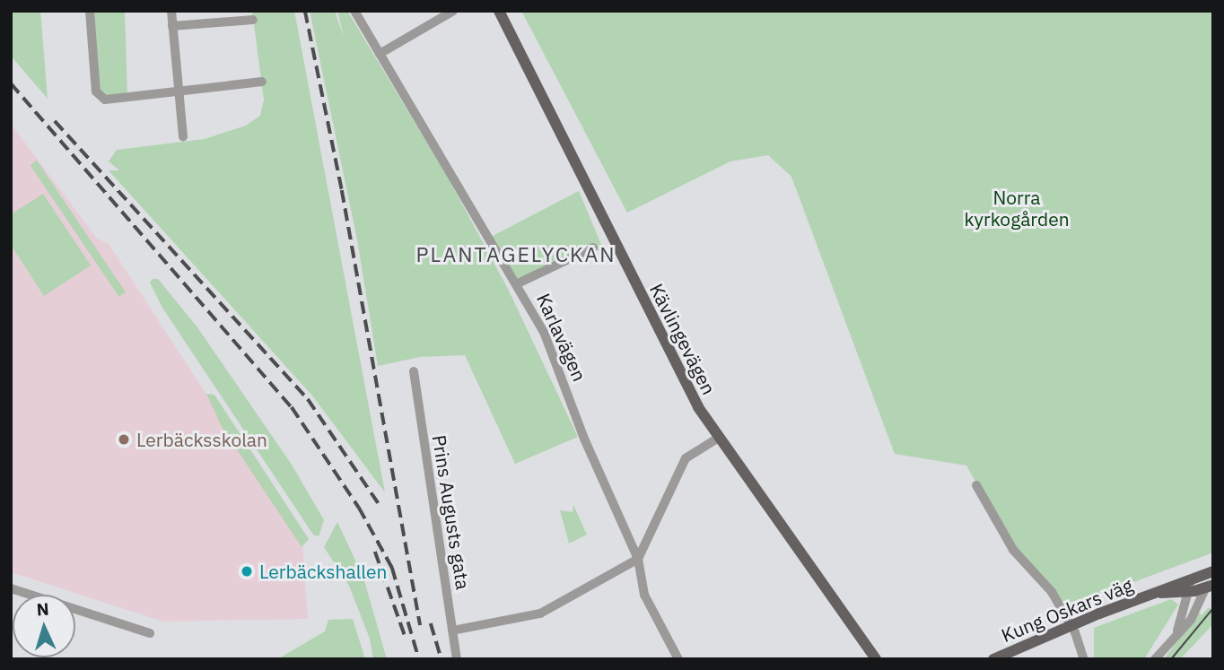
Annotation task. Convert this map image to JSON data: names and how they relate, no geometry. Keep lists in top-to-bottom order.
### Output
{
  "streets": {
    "main road": ["Kävlingevägen", "Kung Oskars väg"],
    "street": ["Karlavägen", "Prins Augusts gata"]
  },
  "districts": ["PLANTAGELYCKAN"],
  "parks": ["Norra kyrkogården"],
  "places": ["Lerbäcksskolan", "Lerbäckshallen"],
  "north": "top"
}
